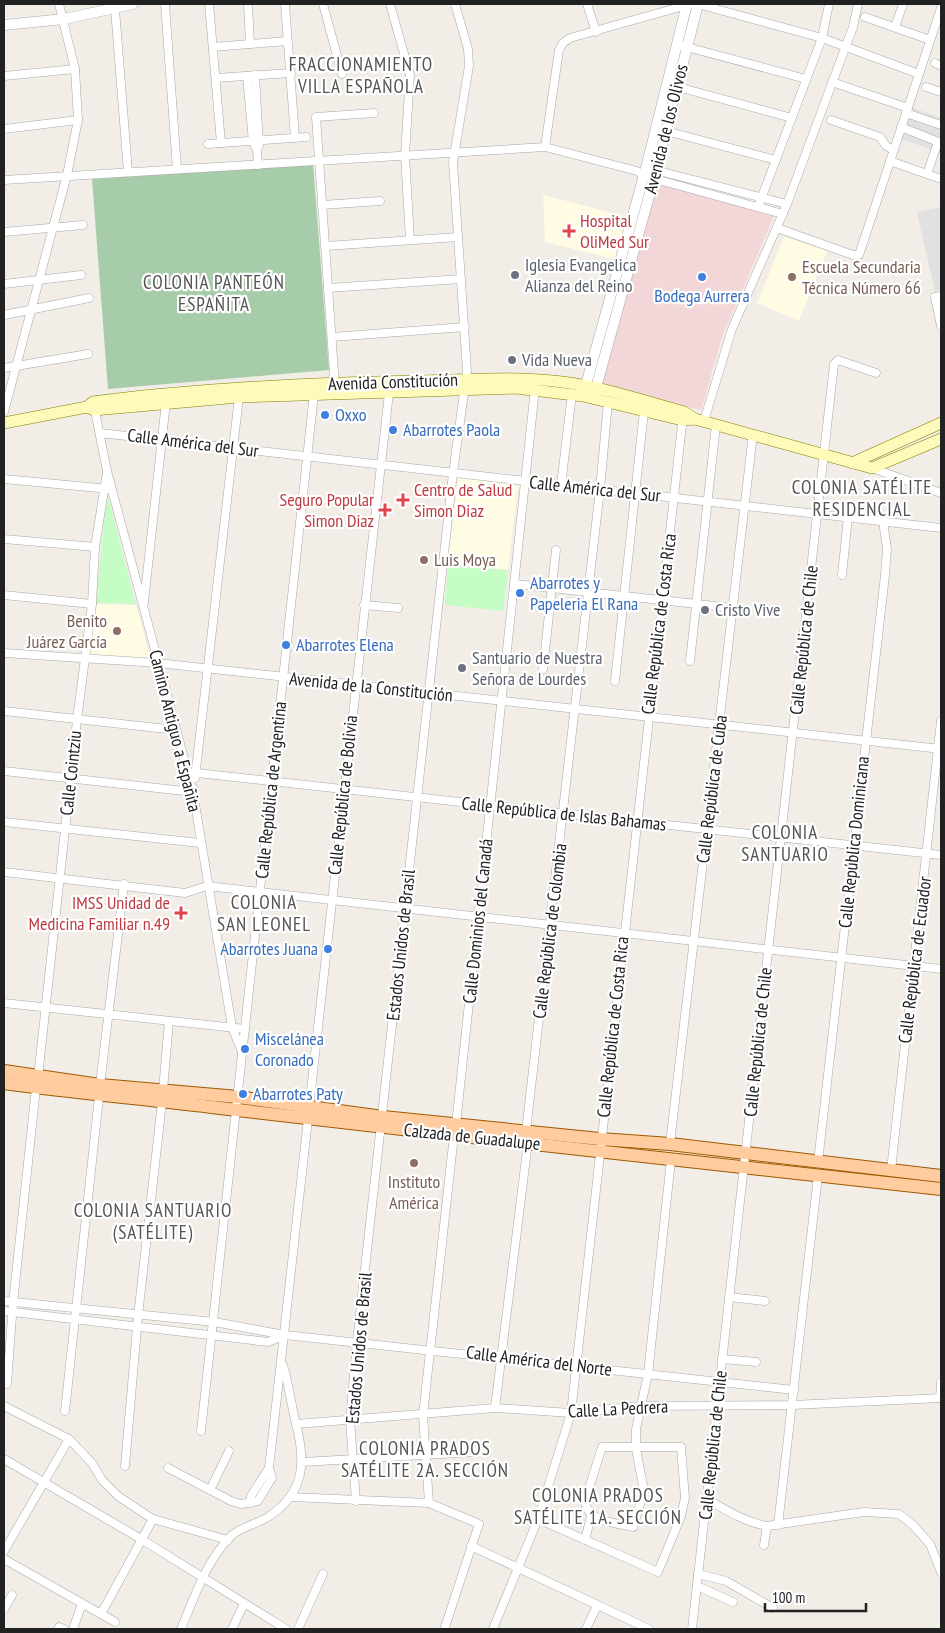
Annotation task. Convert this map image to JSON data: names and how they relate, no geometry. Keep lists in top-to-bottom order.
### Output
{
  "streets": {
    "main road": ["Avenida Constitución", "Calzada de Guadalupe"],
    "street": [
      "Avenida de los Olivos",
      "Calle América del Sur",
      "Calle República de Costa Rica",
      "Calle República de Chile",
      "Avenida de la Constitución",
      "Camino Antiguo a Españita",
      "Calle Cointziu",
      "Calle República de Cuba",
      "Calle República de Argentina",
      "Calle República de Bolivia",
      "Calle República de Islas Bahamas",
      "Calle República Dominicana",
      "Calle Dominios del Canadá",
      "Calle República de Colombia",
      "Estados Unidos de Brasil",
      "Calle República de Ecuador",
      "Calle América del Norte",
      "Calle La Pedrera"
    ]
  },
  "crossings": [
    ["Avenida de los Olivos", "Avenida Constitución"],
    ["Avenida Constitución", "Calle República de Costa Rica"],
    ["Avenida Constitución", "Calle República de Chile"],
    ["Avenida Constitución", "Calle República de Cuba"],
    ["Avenida Constitución", "Calle República de Argentina"],
    ["Avenida Constitución", "Calle República de Bolivia"],
    ["Avenida Constitución", "Calle Dominios del Canadá"],
    ["Avenida Constitución", "Calle República de Colombia"],
    ["Avenida Constitución", "Estados Unidos de Brasil"],
    ["Calle América del Sur", "Calle República de Costa Rica"],
    ["Calle América del Sur", "Calle República de Chile"],
    ["Calle América del Sur", "Calle Cointziu"],
    ["Calle América del Sur", "Calle República de Cuba"],
    ["Calle América del Sur", "Calle República de Argentina"],
    ["Calle América del Sur", "Calle República de Bolivia"],
    ["Calle América del Sur", "Calle República Dominicana"],
    ["Calle América del Sur", "Calle Dominios del Canadá"],
    ["Calle América del Sur", "Calle República de Colombia"],
    ["Calle América del Sur", "Estados Unidos de Brasil"],
    ["Calle República de Costa Rica", "Avenida de la Constitución"],
    ["Calle República de Costa Rica", "Calle República de Islas Bahamas"],
    ["Calle República de Costa Rica", "Calzada de Guadalupe"],
    ["Calle República de Costa Rica", "Calle América del Norte"],
    ["Calle República de Costa Rica", "Calle La Pedrera"],
    ["Calle República de Chile", "Avenida de la Constitución"],
    ["Calle República de Chile", "Calle República de Islas Bahamas"],
    ["Calle República de Chile", "Calzada de Guadalupe"],
    ["Calle República de Chile", "Calle América del Norte"],
    ["Calle República de Chile", "Calle La Pedrera"],
    ["Avenida de la Constitución", "Camino Antiguo a Españita"],
    ["Avenida de la Constitución", "Calle Cointziu"],
    ["Avenida de la Constitución", "Calle República de Cuba"],
    ["Avenida de la Constitución", "Calle República de Argentina"],
    ["Avenida de la Constitución", "Calle República de Bolivia"],
    ["Avenida de la Constitución", "Calle República Dominicana"],
    ["Avenida de la Constitución", "Calle Dominios del Canadá"],
    ["Avenida de la Constitución", "Calle República de Colombia"],
    ["Avenida de la Constitución", "Estados Unidos de Brasil"],
    ["Avenida de la Constitución", "Calle República de Ecuador"],
    ["Camino Antiguo a Españita", "Calle Cointziu"],
    ["Camino Antiguo a Españita", "Calle República de Argentina"],
    ["Camino Antiguo a Españita", "Calle República de Islas Bahamas"],
    ["Calle Cointziu", "Calzada de Guadalupe"],
    ["Calle Cointziu", "Calle América del Norte"],
    ["Calle República de Cuba", "Calle República de Islas Bahamas"],
    ["Calle República de Cuba", "Calzada de Guadalupe"],
    ["Calle República de Argentina", "Calle República de Islas Bahamas"],
    ["Calle República de Argentina", "Calzada de Guadalupe"],
    ["Calle República de Argentina", "Calle América del Norte"],
    ["Calle República de Bolivia", "Calle República de Islas Bahamas"],
    ["Calle República de Bolivia", "Calzada de Guadalupe"],
    ["Calle República de Bolivia", "Calle América del Norte"],
    ["Calle República de Islas Bahamas", "Calle República Dominicana"],
    ["Calle República de Islas Bahamas", "Calle Dominios del Canadá"],
    ["Calle República de Islas Bahamas", "Calle República de Colombia"],
    ["Calle República de Islas Bahamas", "Estados Unidos de Brasil"],
    ["Calle República de Islas Bahamas", "Calle República de Ecuador"],
    ["Calle República Dominicana", "Calzada de Guadalupe"],
    ["Calle Dominios del Canadá", "Calzada de Guadalupe"],
    ["Calle Dominios del Canadá", "Calle América del Norte"],
    ["Calle Dominios del Canadá", "Calle La Pedrera"],
    ["Calle República de Colombia", "Calzada de Guadalupe"],
    ["Calle República de Colombia", "Calle América del Norte"],
    ["Calle República de Colombia", "Calle La Pedrera"],
    ["Estados Unidos de Brasil", "Calzada de Guadalupe"],
    ["Estados Unidos de Brasil", "Calle América del Norte"],
    ["Estados Unidos de Brasil", "Calle La Pedrera"],
    ["Calle República de Ecuador", "Calzada de Guadalupe"]
  ],
  "districts": [
    "FRACCIONAMIENTO VILLA ESPAÑOLA",
    "COLONIA PANTEÓN ESPAÑITA",
    "COLONIA SATÉLITE RESIDENCIAL",
    "COLONIA SANTUARIO",
    "COLONIA SAN LEONEL",
    "COLONIA SANTUARIO (SATÉLITE)",
    "COLONIA PRADOS SATÉLITE 2A. SECCIÓN",
    "COLONIA PRADOS SATÉLITE 1A. SECCIÓN"
  ],
  "places": {
    "health": [
      "Hospital OliMed Sur",
      "Centro de Salud Simon Diaz",
      "Seguro Popular Simon Diaz",
      "IMSS Unidad de Medicina Familiar n.49"
    ],
    "other": [
      "Iglesia Evangelica Alianza del Reino",
      "Bodega Aurrera",
      "Escuela Secundaria Técnica Número 66",
      "Vida Nueva",
      "Oxxo",
      "Abarrotes Paola",
      "Luis Moya",
      "Abarrotes y Papeleria El Rana",
      "Cristo Vive",
      "Benito Juárez García",
      "Abarrotes Elena",
      "Santuario de Nuestra Señora de Lourdes",
      "Abarrotes Juana",
      "Miscelánea Coronado",
      "Abarrotes Paty",
      "Instituto América"
    ]
  },
  "scale_bar": "100 m"
}
